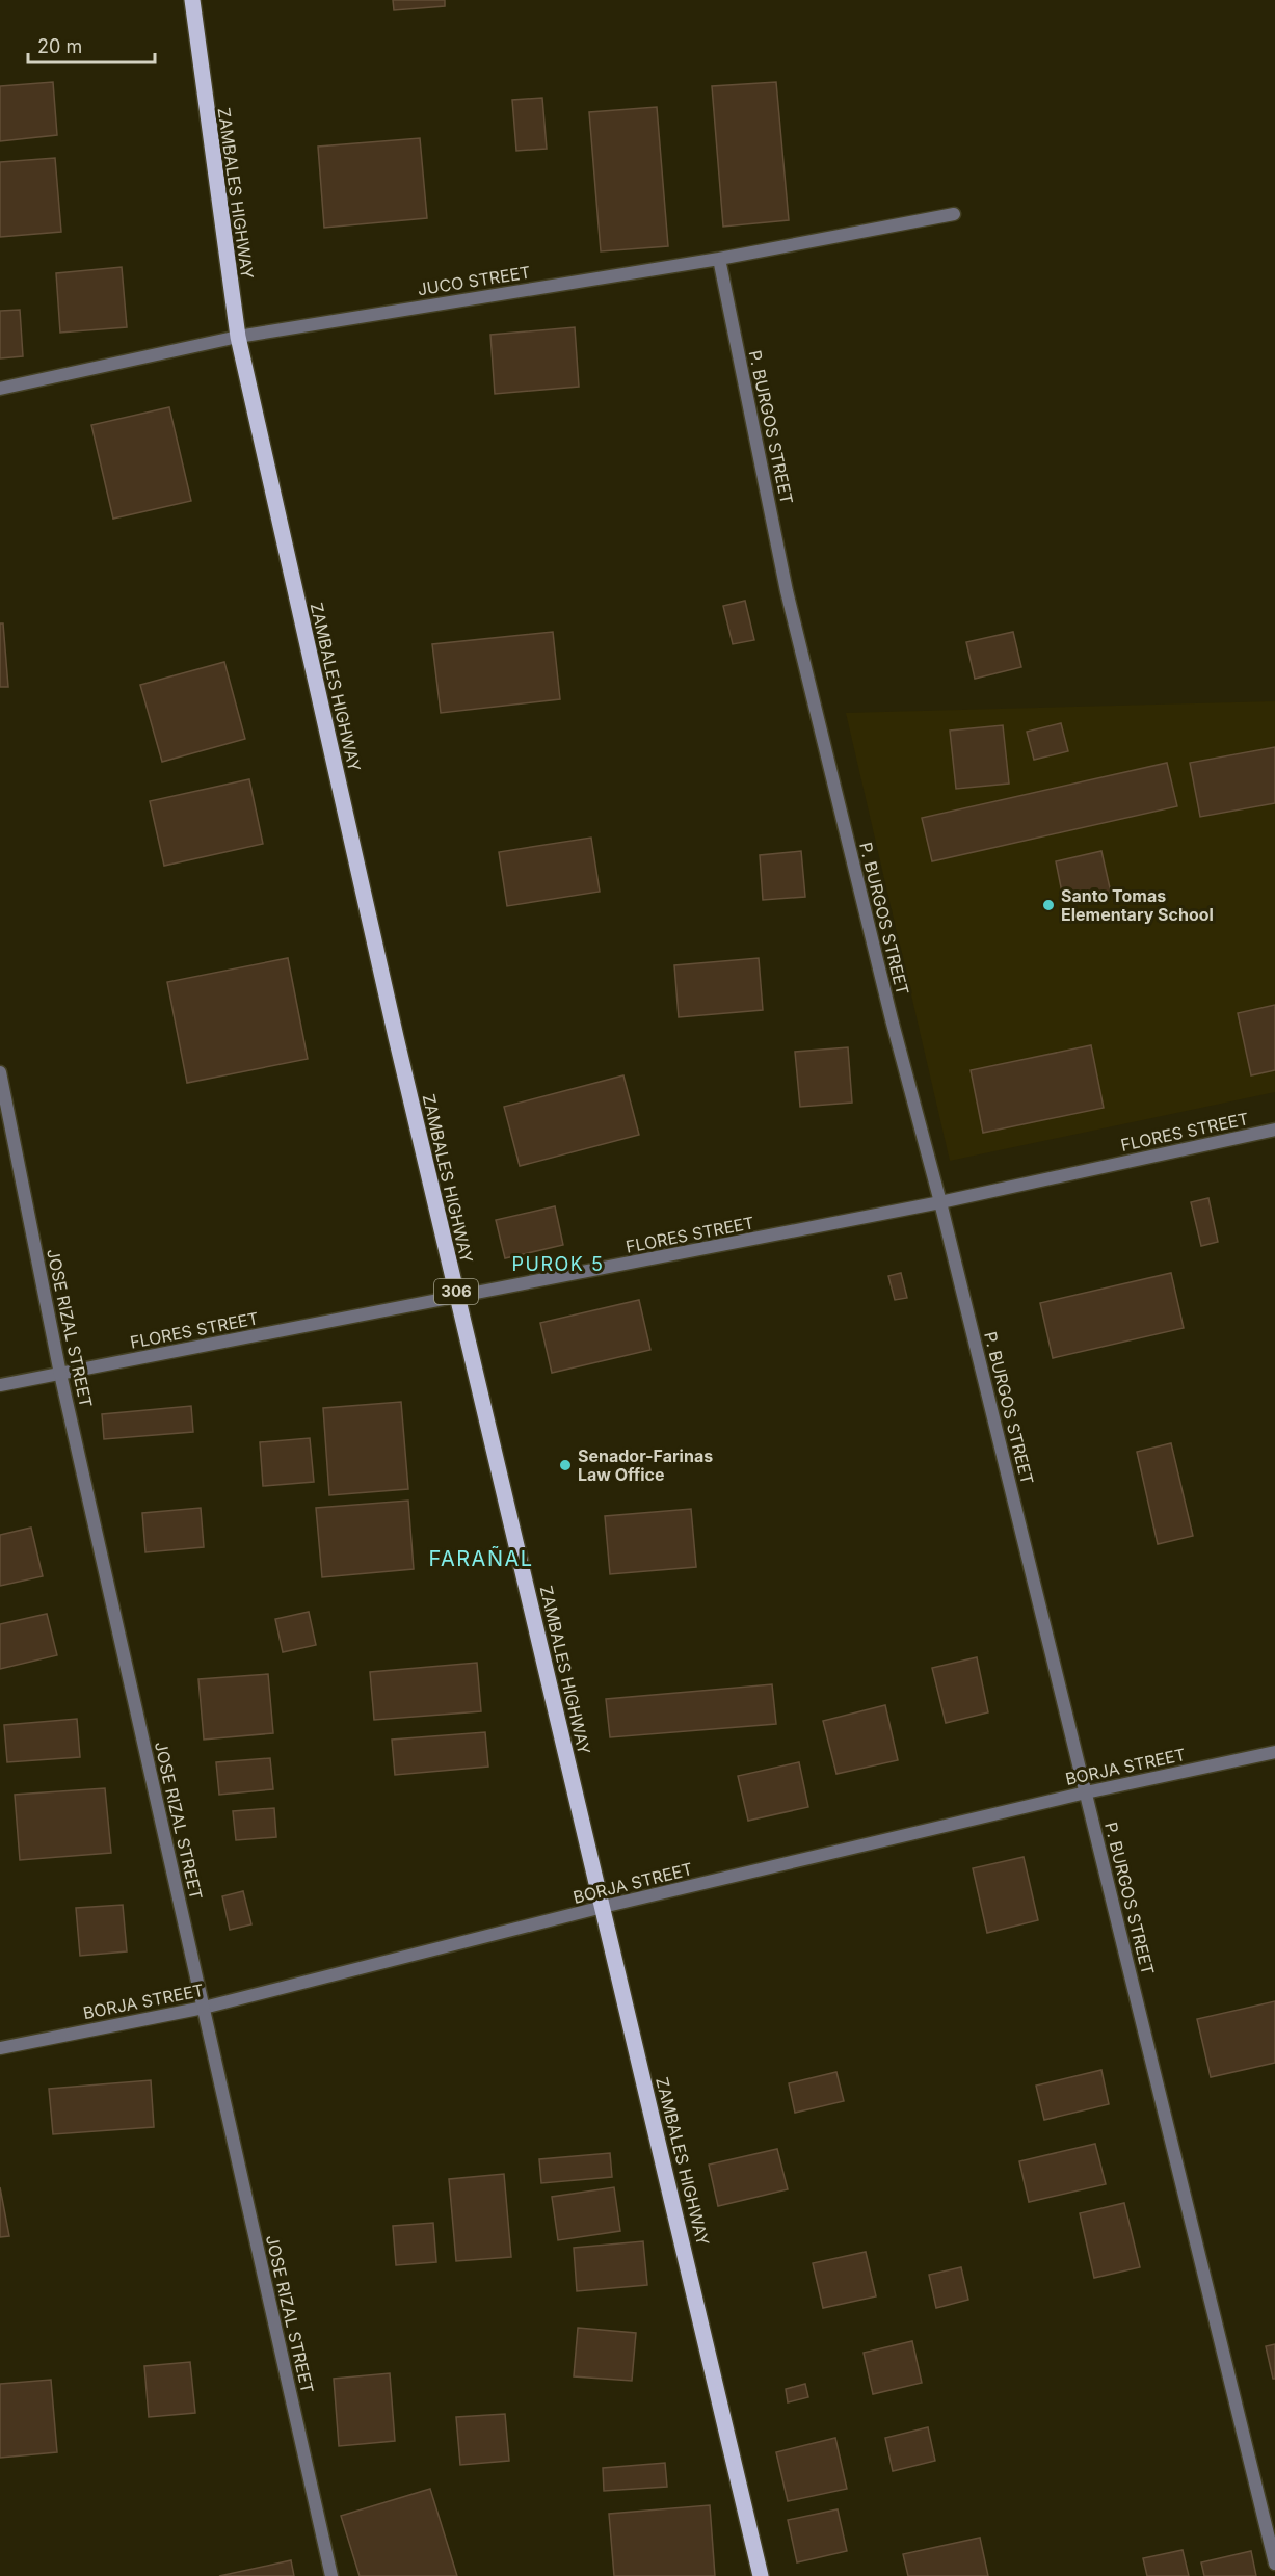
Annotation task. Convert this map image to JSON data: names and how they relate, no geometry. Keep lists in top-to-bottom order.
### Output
{
  "streets": {
    "main road": ["ZAMBALES HIGHWAY", "306"],
    "street": [
      "JUCO STREET",
      "P. BURGOS STREET",
      "FLORES STREET",
      "JOSE RIZAL STREET",
      "BORJA STREET"
    ]
  },
  "crossings": [
    ["ZAMBALES HIGHWAY", "JUCO STREET"],
    ["ZAMBALES HIGHWAY", "FLORES STREET"],
    ["ZAMBALES HIGHWAY", "BORJA STREET"],
    ["JUCO STREET", "P. BURGOS STREET"],
    ["P. BURGOS STREET", "FLORES STREET"],
    ["P. BURGOS STREET", "BORJA STREET"],
    ["FLORES STREET", "JOSE RIZAL STREET"],
    ["JOSE RIZAL STREET", "BORJA STREET"]
  ],
  "districts": ["PUROK 5", "FARAÑAL"],
  "places": ["Santo Tomas Elementary School", "Senador-Farinas Law Office"],
  "scale_bar": "20 m"
}
